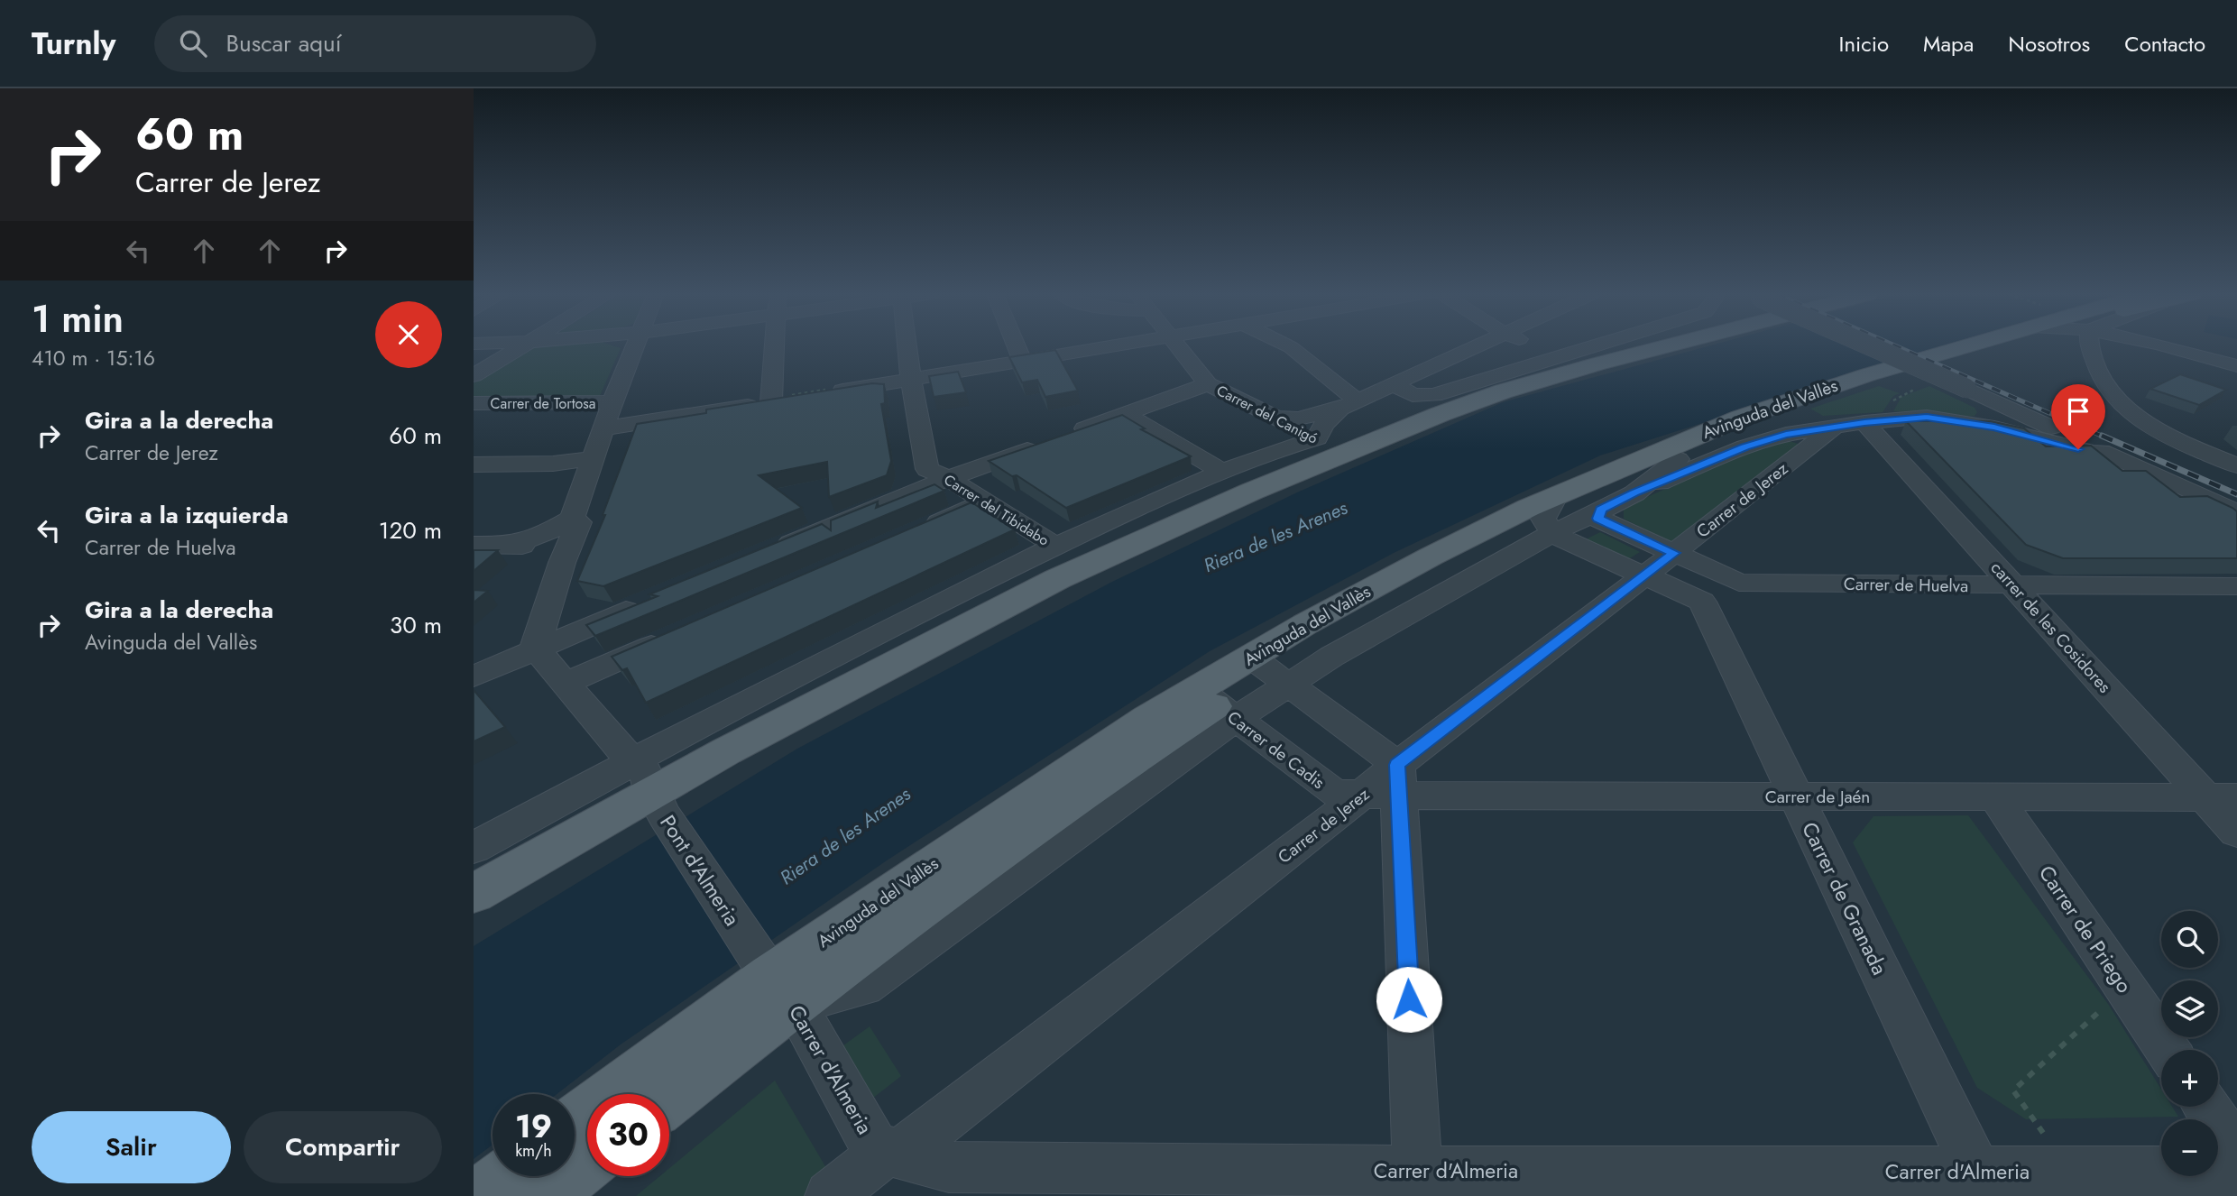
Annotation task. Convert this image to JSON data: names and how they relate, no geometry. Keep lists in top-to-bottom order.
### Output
{
  "streets": {
    "main road": ["Avinguda del Vallès"],
    "street": [
      "Carrer de Tortosa",
      "Carrer del Canigó",
      "Carrer de Jerez",
      "Carrer del Tibidabo",
      "Carrer de Huelva",
      "carrer de les Cosidores",
      "Carrer de Cadis",
      "Carrer de Jaén",
      "Pont d'Almeria",
      "Carrer de Granada",
      "Carrer de Priego",
      "Carrer d'Almeria"
    ]
  },
  "crossings": [
    ["Avinguda del Vallès", "Carrer de Jerez"],
    ["Avinguda del Vallès", "Carrer de Huelva"],
    ["Avinguda del Vallès", "carrer de les Cosidores"],
    ["Avinguda del Vallès", "Carrer de Cadis"],
    ["Avinguda del Vallès", "Pont d'Almeria"],
    ["Avinguda del Vallès", "Carrer d'Almeria"],
    ["Carrer de Jerez", "Carrer de Huelva"],
    ["Carrer de Jerez", "Carrer de Cadis"],
    ["Carrer de Jerez", "Carrer de Jaén"],
    ["Carrer de Jerez", "Carrer d'Almeria"],
    ["Carrer de Huelva", "carrer de les Cosidores"],
    ["Carrer de Huelva", "Carrer de Granada"],
    ["carrer de les Cosidores", "Carrer de Jaén"],
    ["Carrer de Cadis", "Carrer de Jaén"],
    ["Carrer de Jaén", "Carrer de Granada"],
    ["Carrer de Jaén", "Carrer de Priego"],
    ["Pont d'Almeria", "Carrer d'Almeria"],
    ["Carrer de Granada", "Carrer d'Almeria"]
  ],
  "water": ["Riera de les Arenes"],
  "page": {
    "header": "Turnly",
    "search": "Buscar aquí",
    "nav": [
      "Inicio",
      "Mapa",
      "Nosotros",
      "Contacto"
    ],
    "turn": ["60 m", "Carrer de Jerez"],
    "heading": ["1 min", "410 m · 15:16"],
    "list": [
      {
        "name": "Gira a la derecha",
        "note": "Carrer de Jerez",
        "value": "60 m"
      },
      {
        "name": "Gira a la izquierda",
        "note": "Carrer de Huelva",
        "value": "120 m"
      },
      {
        "name": "Gira a la derecha",
        "note": "Avinguda del Vallès",
        "value": "30 m"
      }
    ],
    "map_buttons": ["+", "−"],
    "speed": "19 km/h",
    "limit": "30",
    "buttons": ["Salir", "Compartir"]
  }
}
